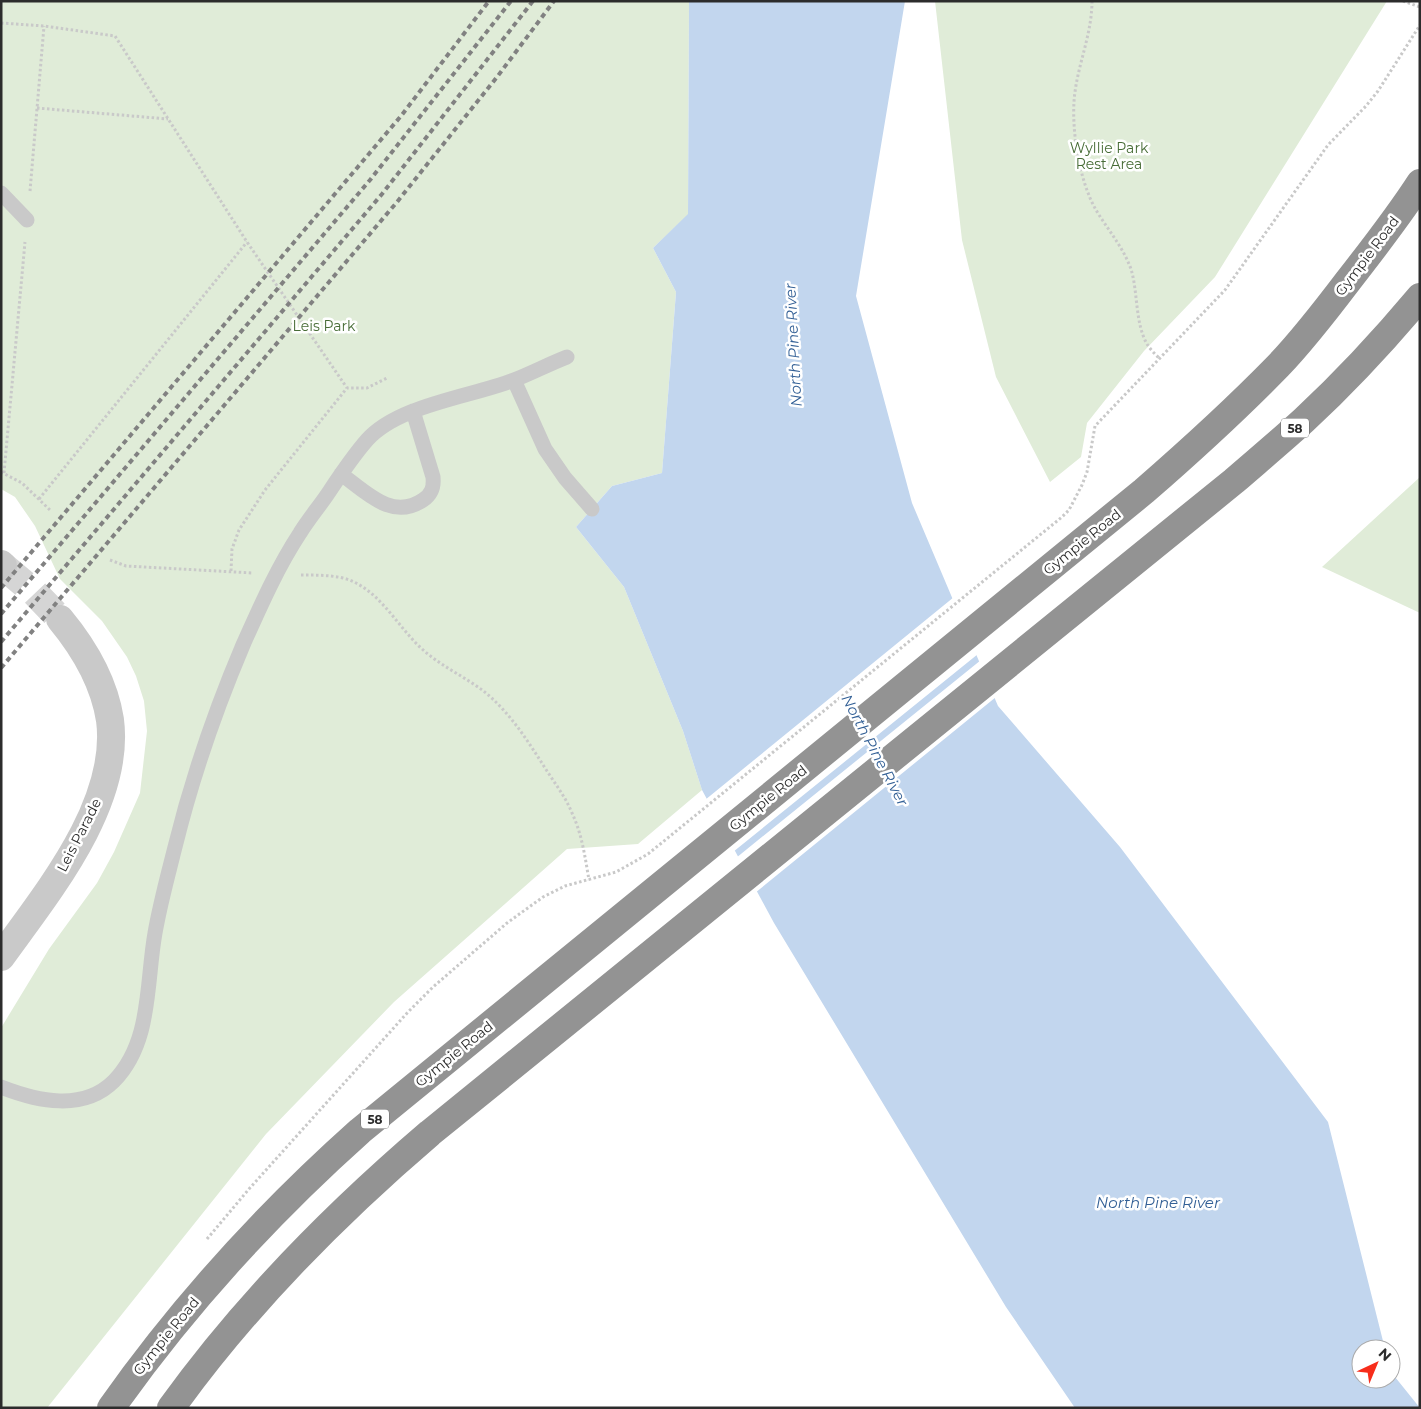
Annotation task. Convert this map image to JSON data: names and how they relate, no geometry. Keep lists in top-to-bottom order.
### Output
{
  "streets": {
    "highway": ["Gympie Road", "58"],
    "street": ["Leis Parade"]
  },
  "water": ["North Pine River"],
  "parks": ["Wyllie Park Rest Area", "Leis Park"],
  "north": "top right"
}
